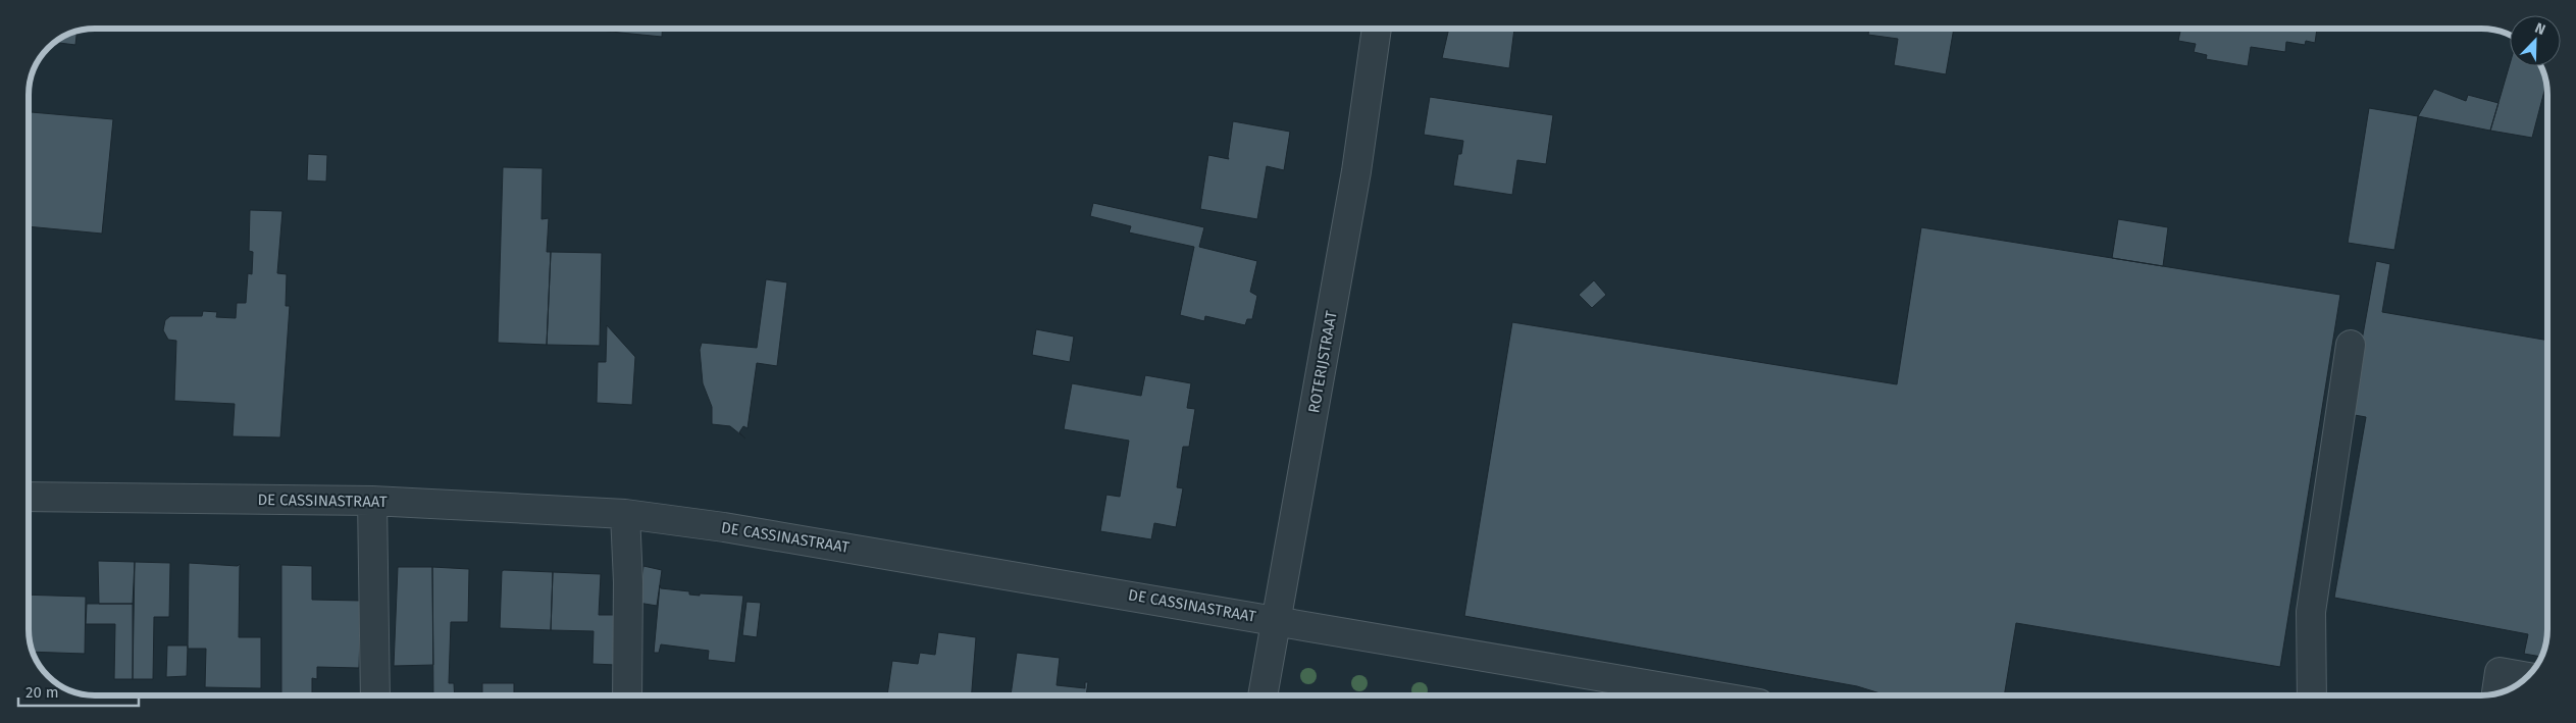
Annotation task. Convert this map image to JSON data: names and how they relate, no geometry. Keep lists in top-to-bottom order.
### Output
{
  "streets": {
    "street": ["ROTERIJSTRAAT", "DE CASSINASTRAAT"]
  },
  "crossings": [
    ["ROTERIJSTRAAT", "DE CASSINASTRAAT"]
  ],
  "scale_bar": "20 m",
  "north": "top right"
}
